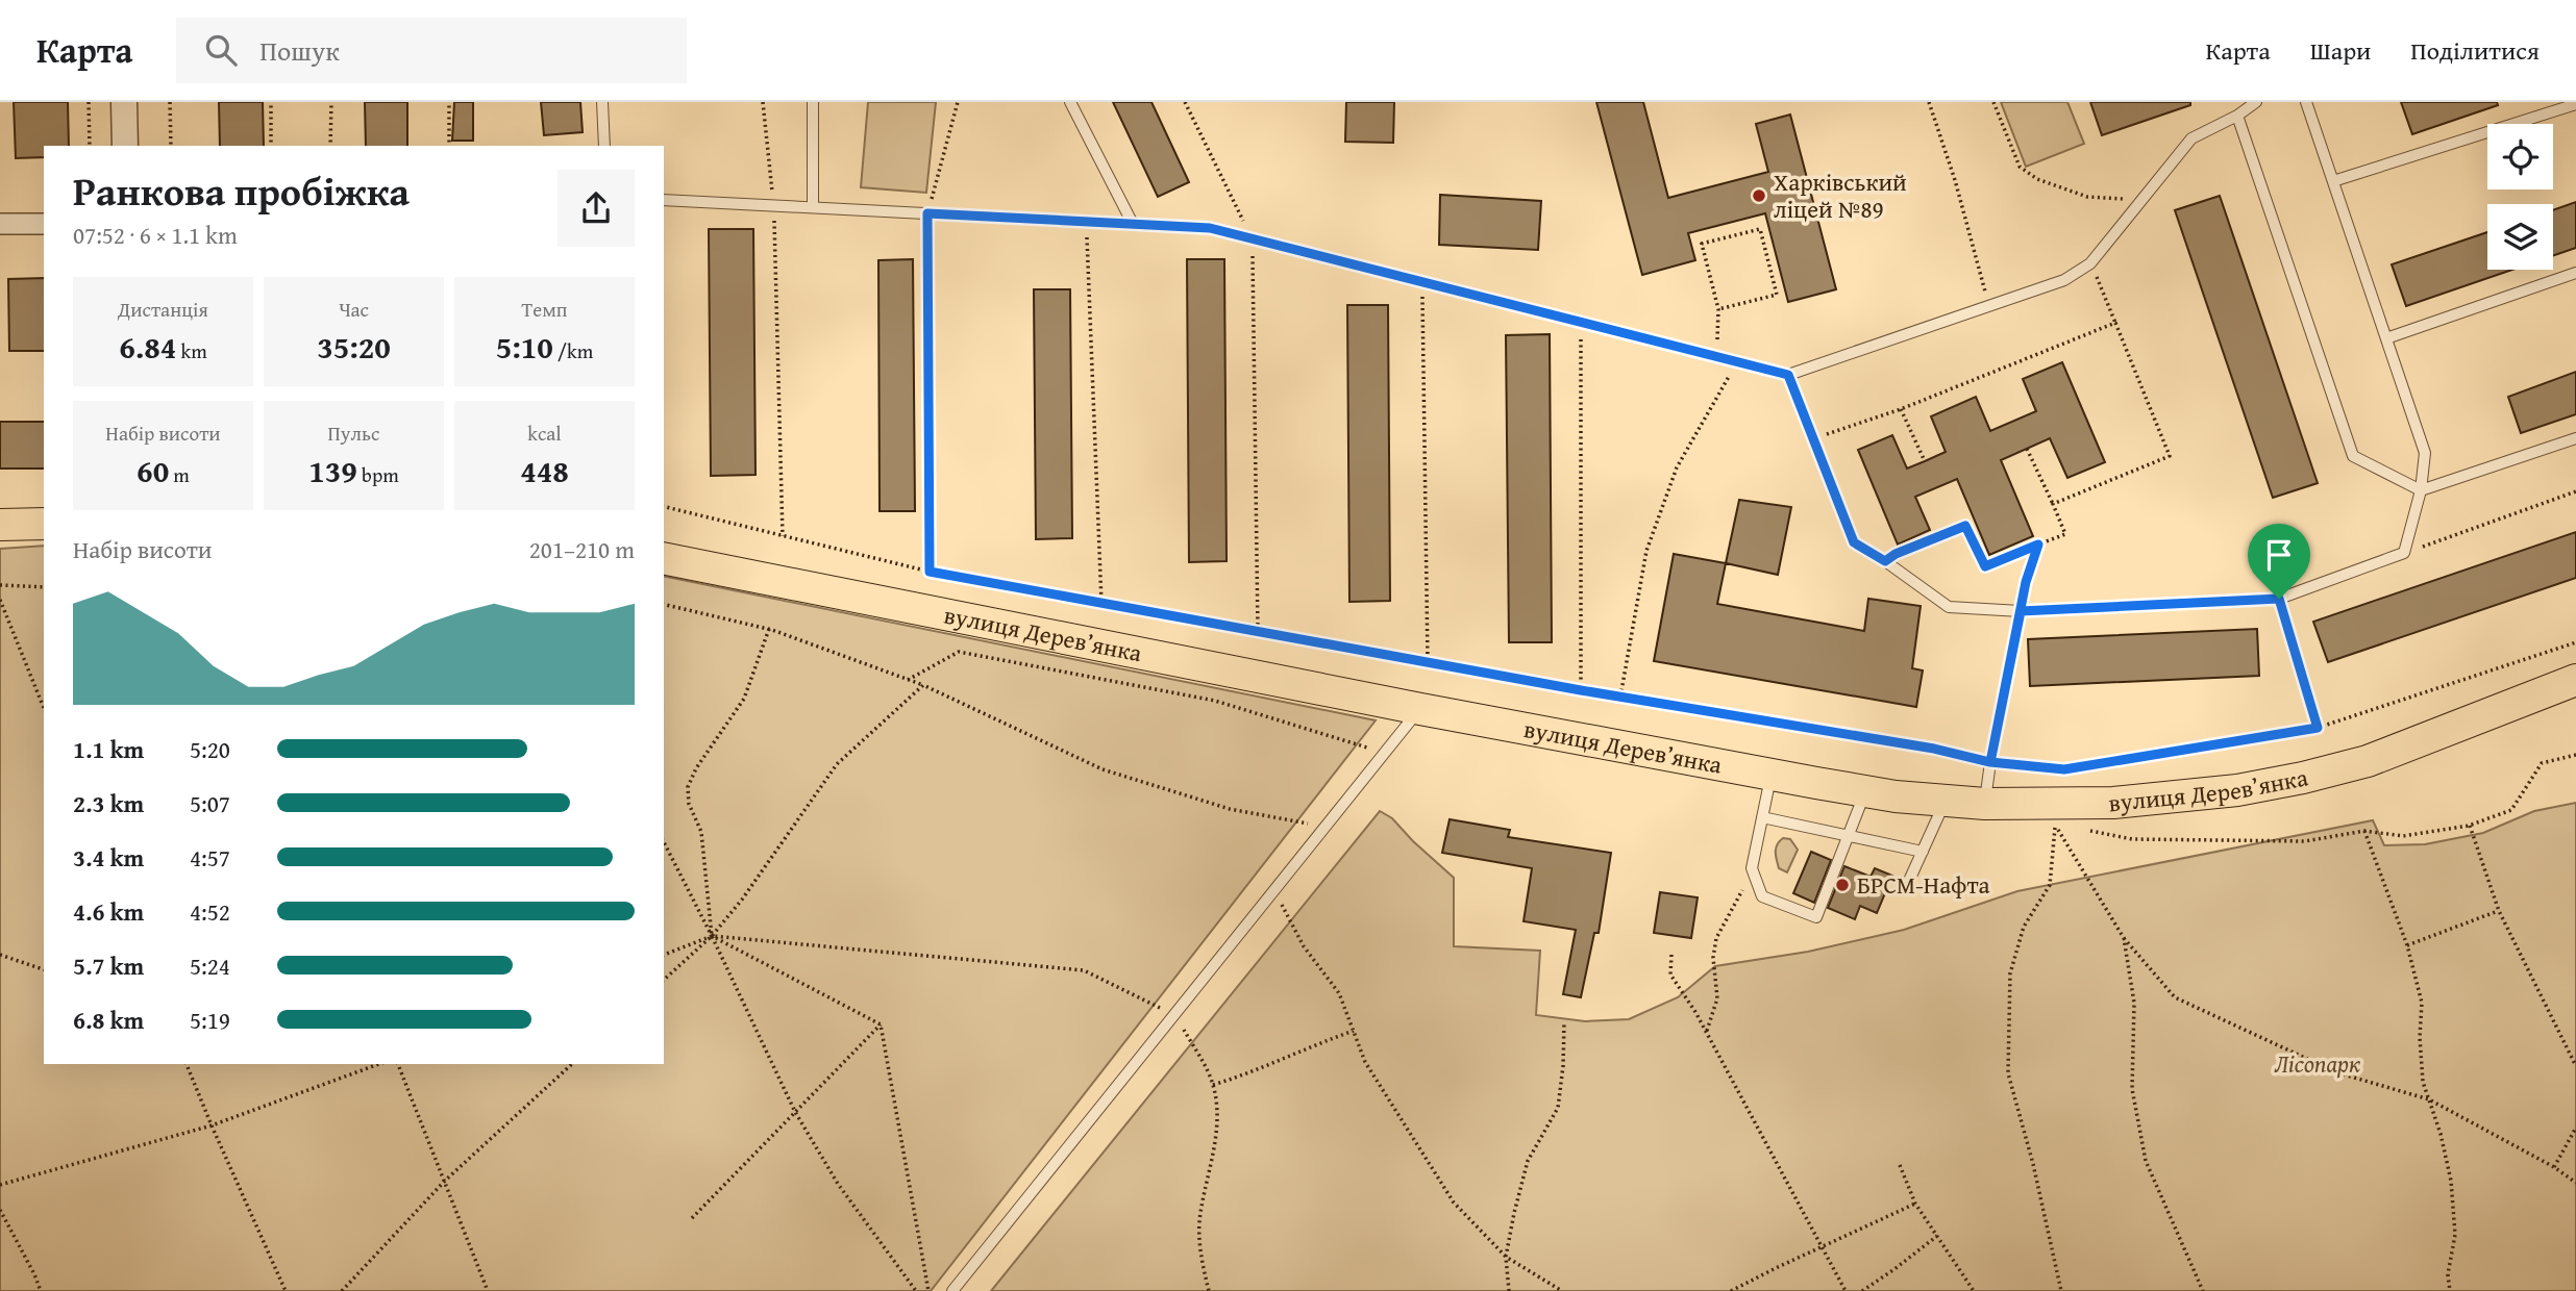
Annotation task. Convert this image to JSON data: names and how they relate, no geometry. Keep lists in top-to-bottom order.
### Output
{
  "streets": {
    "main road": ["вулиця Дерев’янка"]
  },
  "parks": ["Лісопарк"],
  "places": ["Харківський ліцей №89", "БРСМ-Нафта"],
  "page": {
    "header": "Карта",
    "search": "Пошук",
    "nav": ["Карта", "Шари", "Поділитися"],
    "heading": ["Ранкова пробіжка", "07:52 · 6 × 1.1 km"],
    "stats": [
      ["Дистанція", "6.84 km"],
      ["Час", "35:20"],
      ["Темп", "5:10 /km"],
      ["Набір висоти", "60 m"],
      ["Пульс", "139 bpm"],
      ["kcal", "448"]
    ],
    "chart": ["Набір висоти", "201–210 m"],
    "list": [
      {
        "name": "1.1 km",
        "note": "5:20"
      },
      {
        "name": "2.3 km",
        "note": "5:07"
      },
      {
        "name": "3.4 km",
        "note": "4:57"
      },
      {
        "name": "4.6 km",
        "note": "4:52"
      },
      {
        "name": "5.7 km",
        "note": "5:24"
      },
      {
        "name": "6.8 km",
        "note": "5:19"
      }
    ]
  }
}
